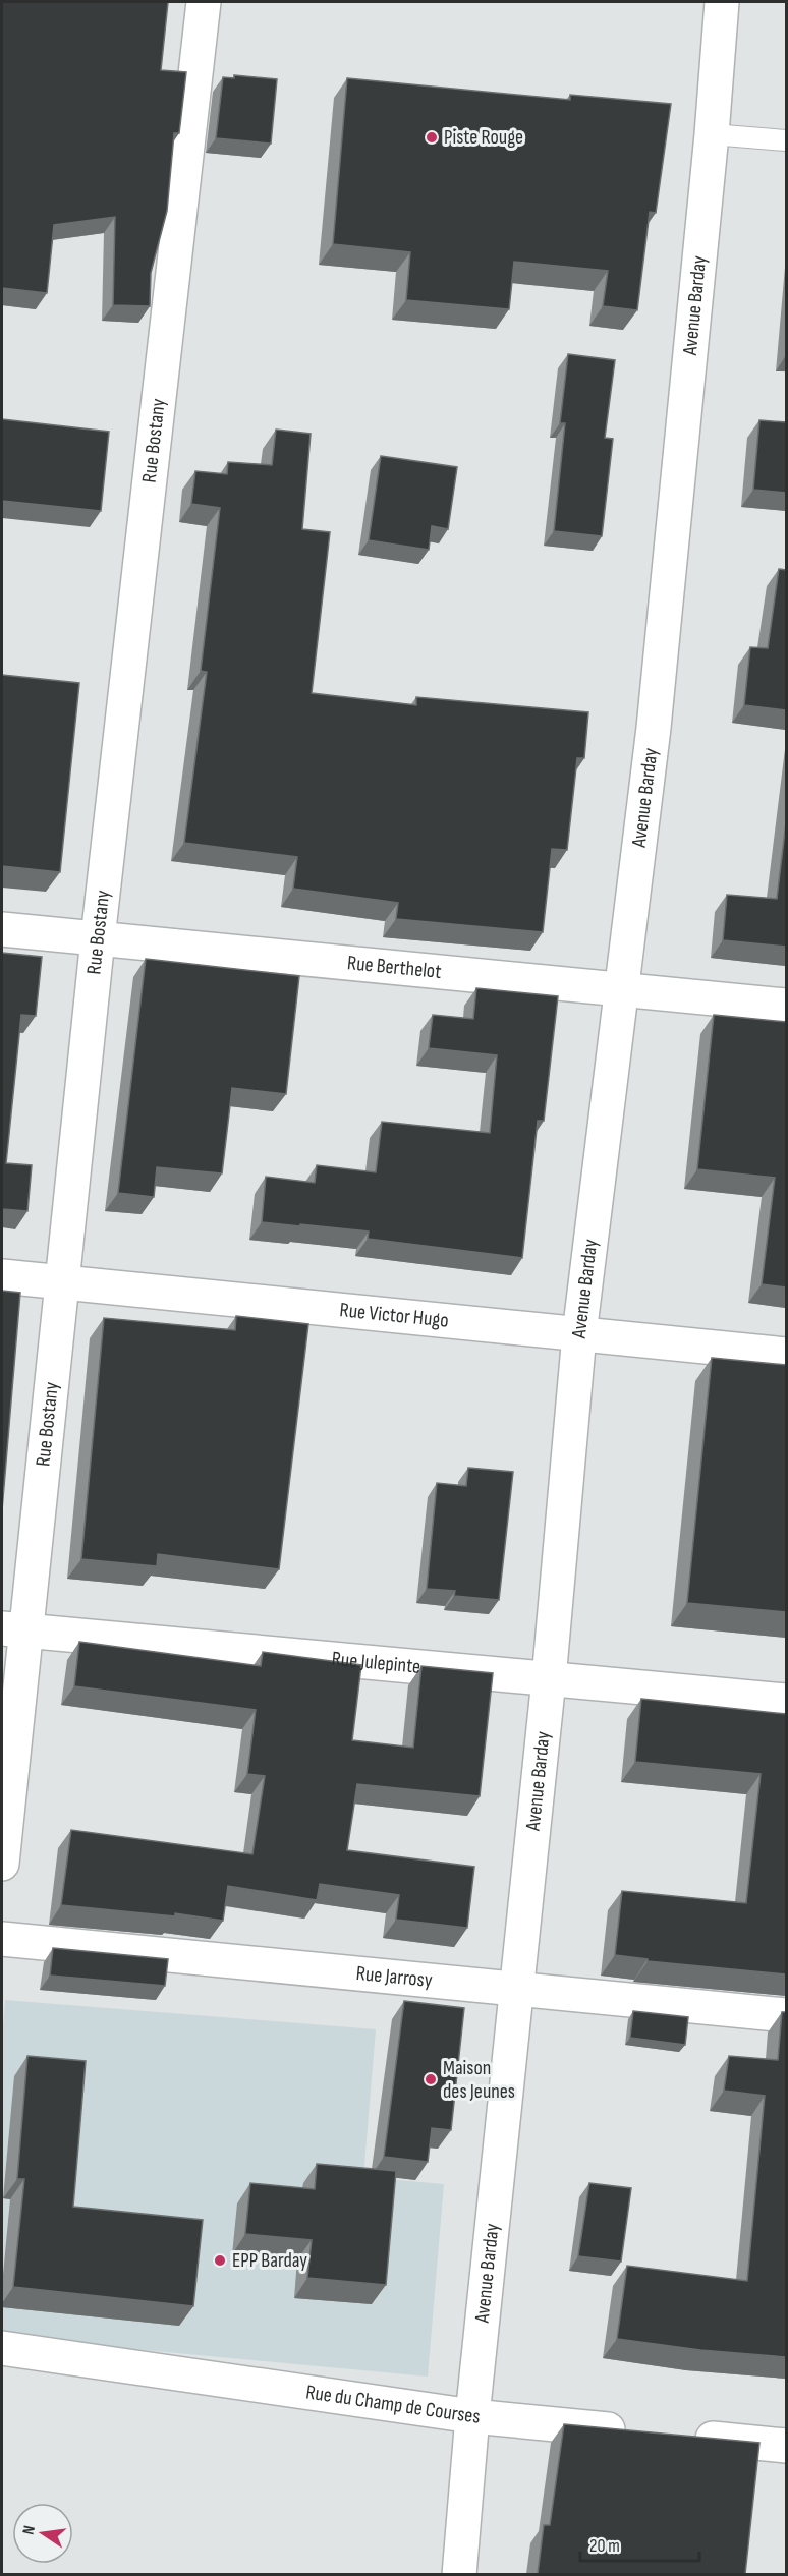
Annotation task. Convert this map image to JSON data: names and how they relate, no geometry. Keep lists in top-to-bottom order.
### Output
{
  "streets": {
    "street": [
      "Avenue Barday",
      "Rue Bostany",
      "Rue Berthelot",
      "Rue Victor Hugo",
      "Rue Julepinte",
      "Rue Jarrosy",
      "Rue du Champ de Courses"
    ]
  },
  "crossings": [
    ["Avenue Barday", "Rue Berthelot"],
    ["Avenue Barday", "Rue Victor Hugo"],
    ["Avenue Barday", "Rue Julepinte"],
    ["Avenue Barday", "Rue Jarrosy"],
    ["Avenue Barday", "Rue du Champ de Courses"],
    ["Rue Bostany", "Rue Berthelot"],
    ["Rue Bostany", "Rue Victor Hugo"],
    ["Rue Bostany", "Rue Julepinte"]
  ],
  "places": ["Piste Rouge", "Maison des Jeunes", "EPP Barday"],
  "scale_bar": "20 m",
  "north": "left"
}
